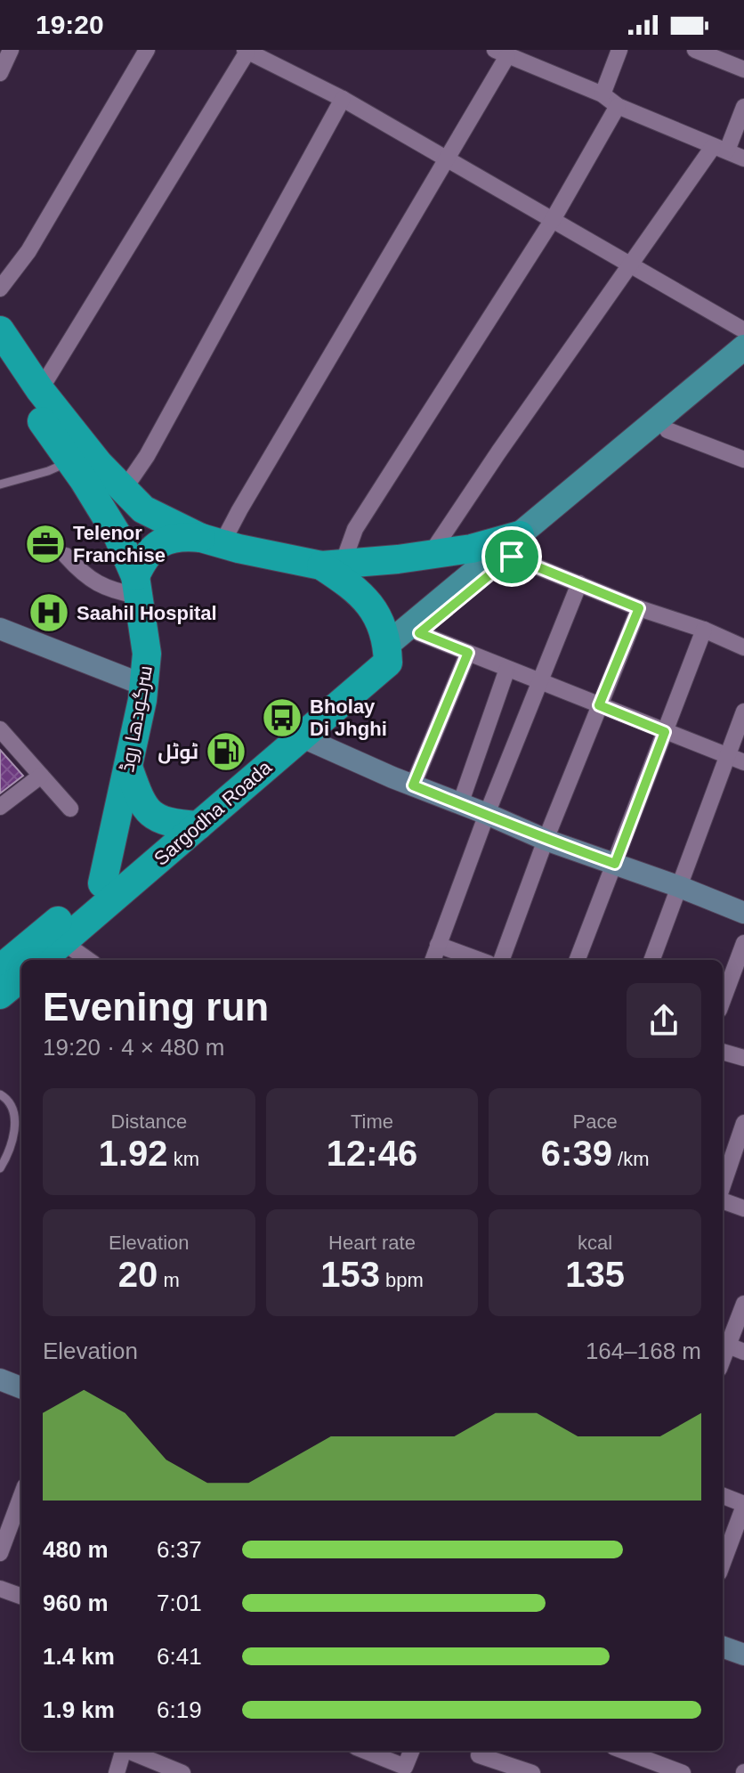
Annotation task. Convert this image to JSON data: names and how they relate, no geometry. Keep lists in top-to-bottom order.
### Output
{
  "streets": {
    "highway": ["سرگودھا روڈ", "Sargodha Roada"]
  },
  "crossings": [
    ["سرگودھا روڈ", "Sargodha Roada"]
  ],
  "places": {
    "office": ["Telenor Franchise"],
    "hospital": ["Saahil Hospital"],
    "bus stop": ["Bholay Di Jhghi"],
    "fuel station": ["ٹوٹل"]
  },
  "page": {
    "status": "19:20",
    "heading": ["Evening run", "19:20 · 4 × 480 m"],
    "stats": [
      ["Distance", "1.92 km"],
      ["Time", "12:46"],
      ["Pace", "6:39 /km"],
      ["Elevation", "20 m"],
      ["Heart rate", "153 bpm"],
      ["kcal", "135"]
    ],
    "chart": ["Elevation", "164–168 m"],
    "list": [
      {
        "name": "480 m",
        "note": "6:37"
      },
      {
        "name": "960 m",
        "note": "7:01"
      },
      {
        "name": "1.4 km",
        "note": "6:41"
      },
      {
        "name": "1.9 km",
        "note": "6:19"
      }
    ]
  }
}
